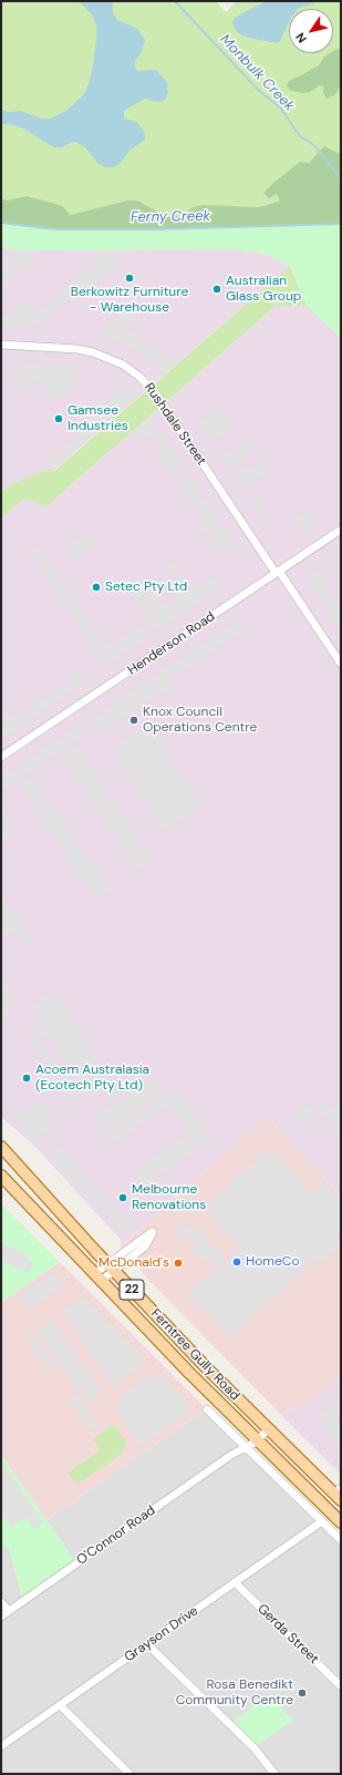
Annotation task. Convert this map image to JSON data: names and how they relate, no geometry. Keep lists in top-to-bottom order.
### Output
{
  "streets": {
    "main road": ["22", "Ferntree Gully Road"],
    "street": [
      "Rushdale Street",
      "Henderson Road",
      "O'Connor Road",
      "Grayson Drive",
      "Gerda Street"
    ]
  },
  "crossings": [
    ["Rushdale Street", "Henderson Road"],
    ["Ferntree Gully Road", "O'Connor Road"],
    ["Grayson Drive", "Gerda Street"]
  ],
  "water": ["Monbulk Creek", "Ferny Creek"],
  "places": [
    "Berkowitz Furniture - Warehouse",
    "Australian Glass Group",
    "Gamsee Industries",
    "Setec Pty Ltd",
    "Knox Council Operations Centre",
    "Acoem Australasia (Ecotech Pty Ltd)",
    "Melbourne Renovations",
    "HomeCo",
    "McDonald's",
    "Rosa Benedikt Community Centre"
  ],
  "north": "bottom left"
}
